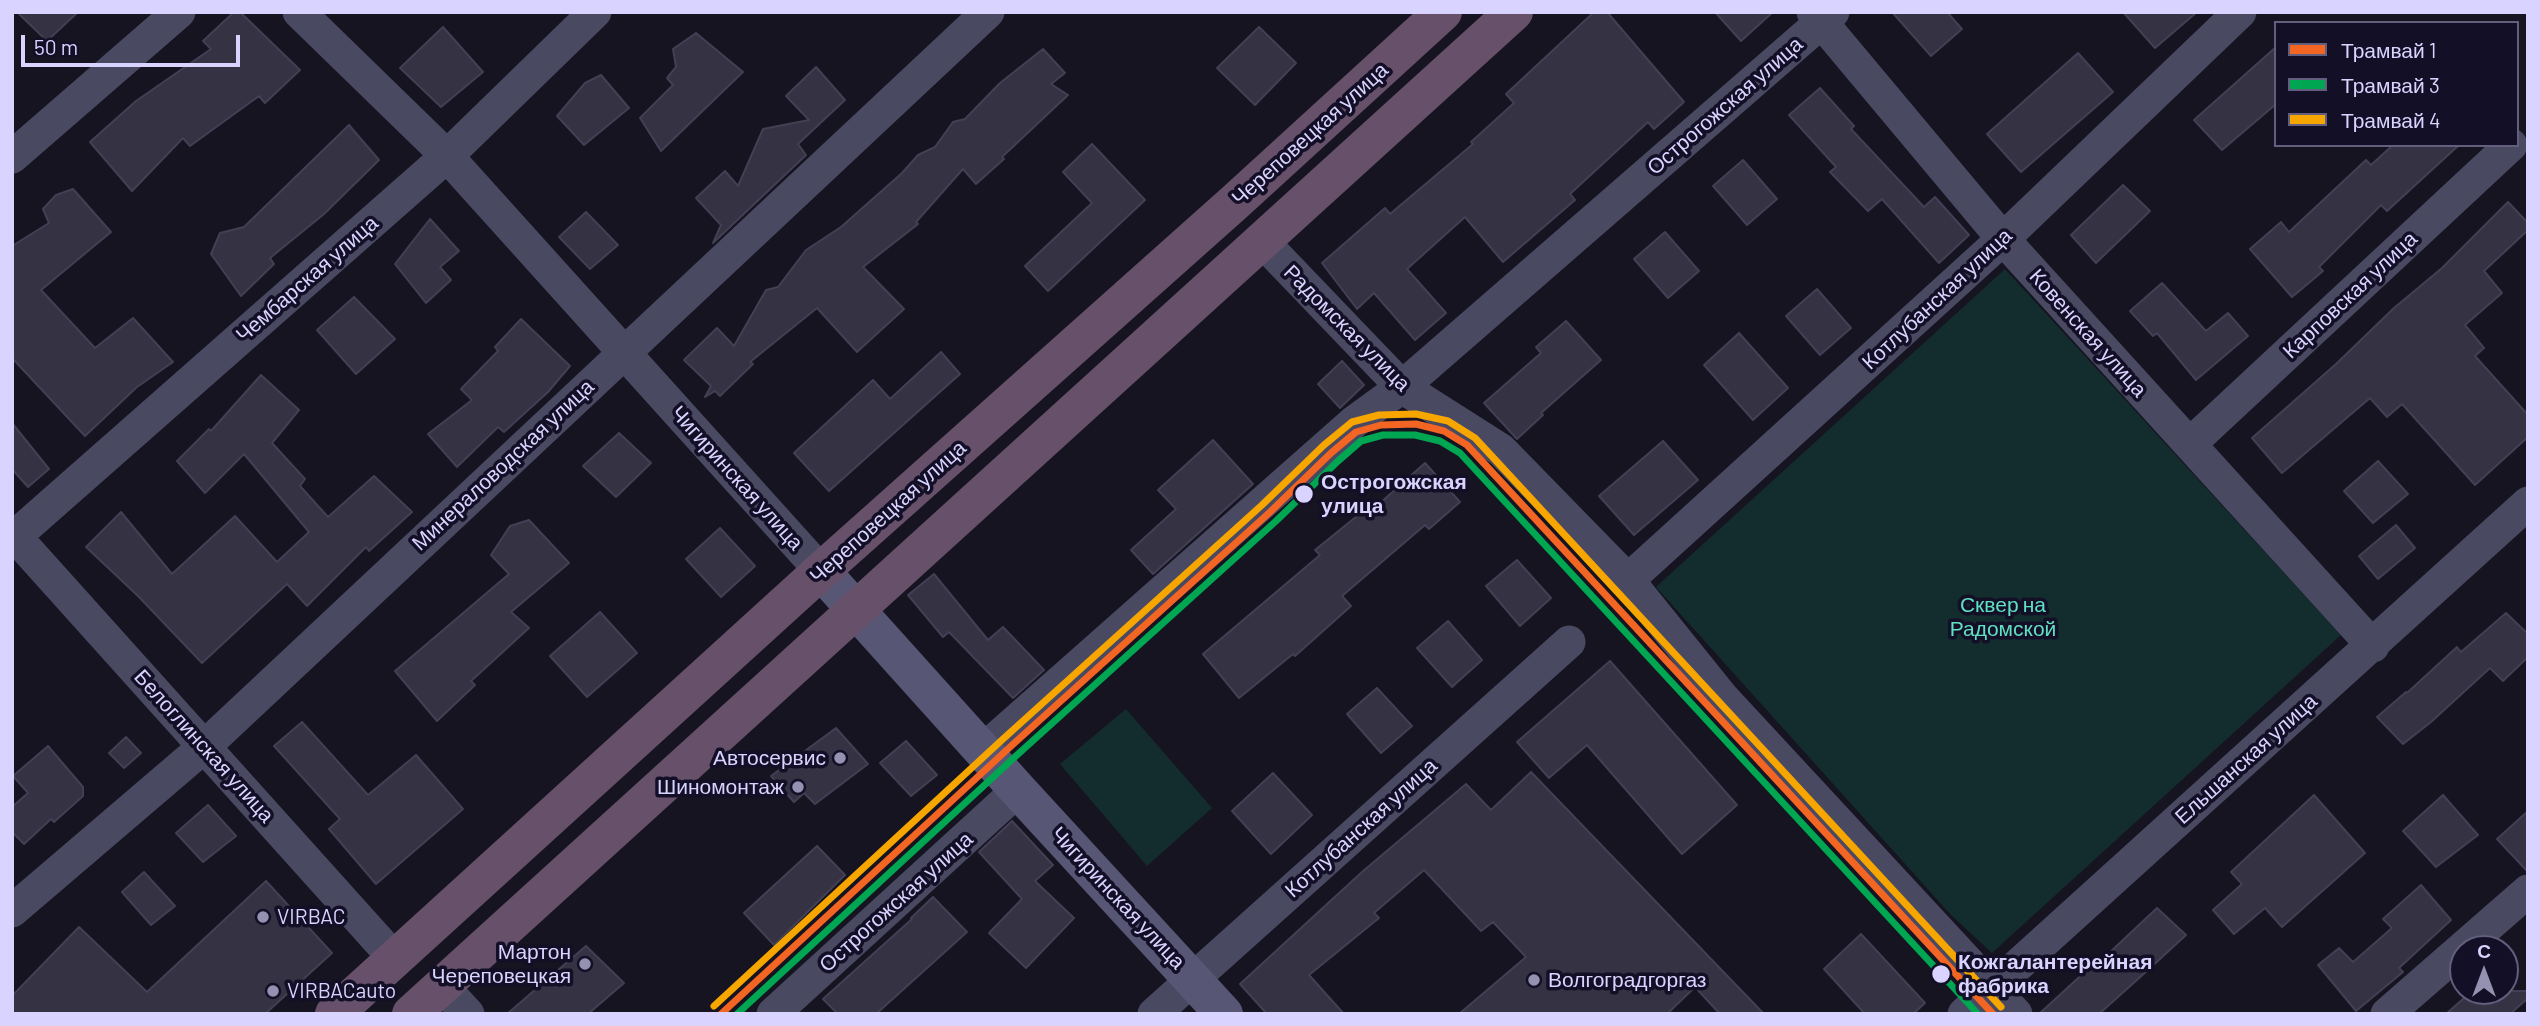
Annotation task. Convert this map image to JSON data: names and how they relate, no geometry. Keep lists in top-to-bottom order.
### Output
{
  "streets": {
    "highway": ["Череповецкая улица"],
    "street": [
      "Острогожская улица",
      "Чембарская улица",
      "Карповская улица",
      "Котлубанская улица",
      "Радомская улица",
      "Ковенская улица",
      "Минераловодская улица",
      "Чигиринская улица",
      "Белоглинская улица",
      "Ельшанская улица"
    ]
  },
  "crossings": [
    ["Острогожская улица", "Радомская улица"],
    ["Острогожская улица", "Ковенская улица"],
    ["Острогожская улица", "Чигиринская улица"],
    ["Череповецкая улица", "Чигиринская улица"],
    ["Череповецкая улица", "Белоглинская улица"],
    ["Чембарская улица", "Чигиринская улица"],
    ["Чембарская улица", "Белоглинская улица"],
    ["Карповская улица", "Ковенская улица"],
    ["Котлубанская улица", "Радомская улица"],
    ["Котлубанская улица", "Ковенская улица"],
    ["Котлубанская улица", "Чигиринская улица"],
    ["Радомская улица", "Ельшанская улица"],
    ["Ковенская улица", "Ельшанская улица"],
    ["Минераловодская улица", "Чигиринская улица"],
    ["Минераловодская улица", "Белоглинская улица"]
  ],
  "parks": ["Сквер на Радомской"],
  "places": [
    "Острогожская улица",
    "Автосервис",
    "Шиномонтаж",
    "VIRBAC",
    "Мартон Череповецкая",
    "Кожгалантерейная фабрика",
    "Волгоградгоргаз",
    "VIRBACauto"
  ],
  "lines": ["tram line 4", "tram line 1", "tram line 3"],
  "legend": ["Трамвай 1", "Трамвай 3", "Трамвай 4"],
  "scale_bar": "50 m",
  "north": "top"
}
